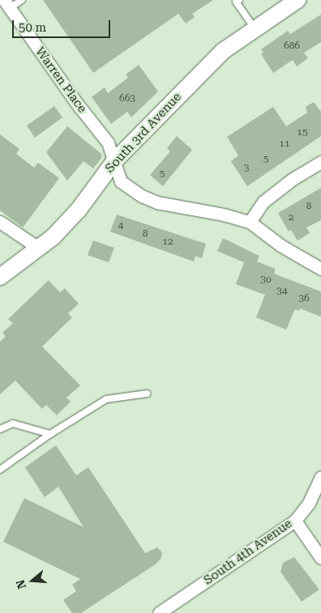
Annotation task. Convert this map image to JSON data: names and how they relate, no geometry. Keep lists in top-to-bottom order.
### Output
{
  "streets": {
    "street": ["Warren Place", "South 3rd Avenue", "South 4th Avenue"]
  },
  "crossings": [
    ["Warren Place", "South 3rd Avenue"]
  ],
  "house_numbers": [
    "686",
    "663",
    "15",
    "11",
    "5",
    "3",
    "5",
    "8",
    "2",
    "4",
    "8",
    "12",
    "30",
    "34",
    "36"
  ],
  "scale_bar": "50 m",
  "north": "left"
}
